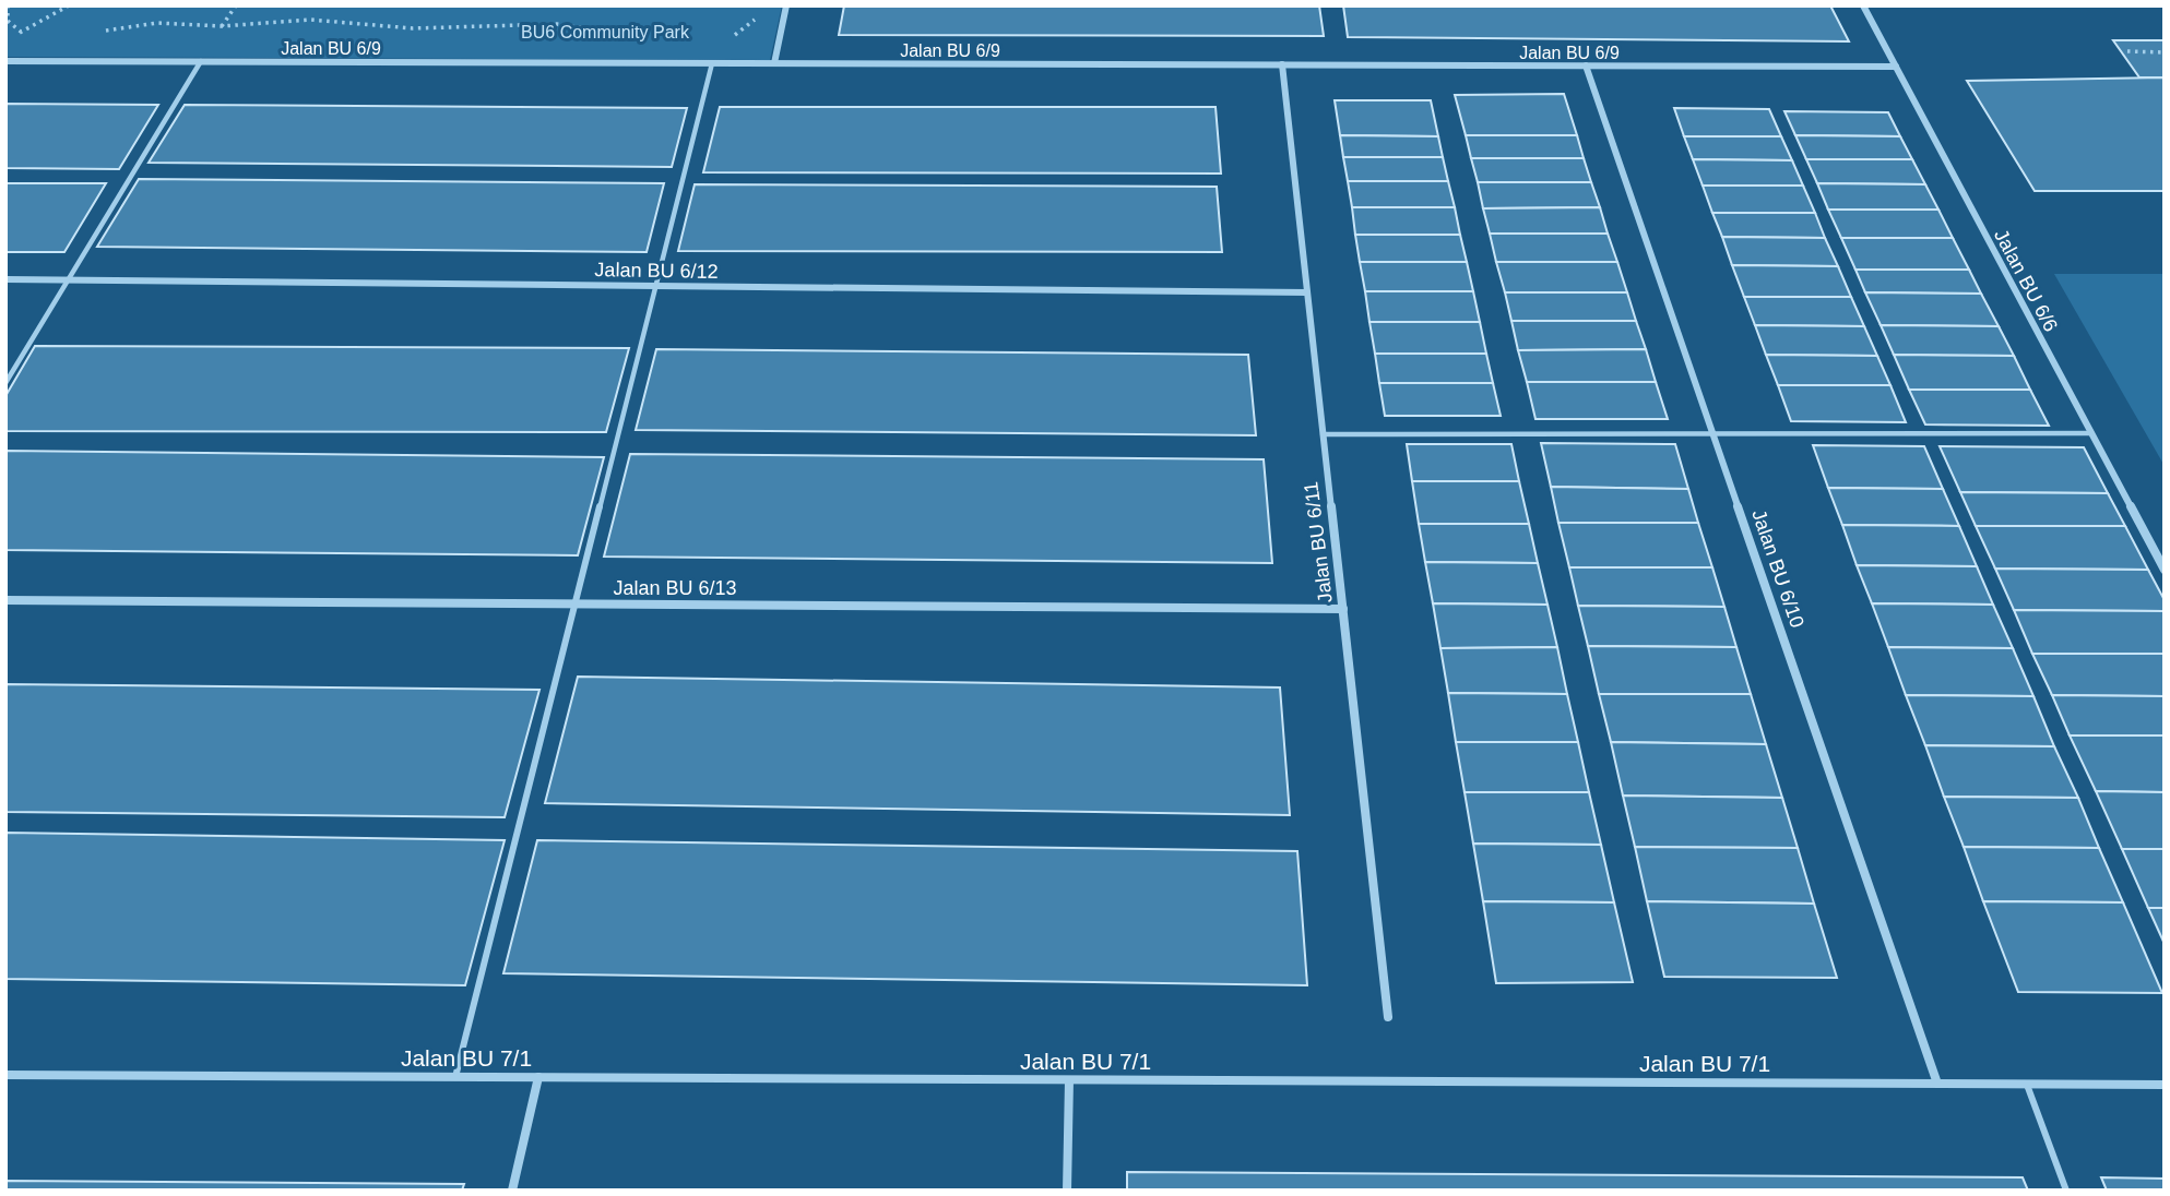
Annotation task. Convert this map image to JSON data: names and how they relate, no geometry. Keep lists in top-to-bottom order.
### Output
{
  "streets": {
    "street": [
      "Jalan BU 6/9",
      "Jalan BU 6/12",
      "Jalan BU 6/6",
      "Jalan BU 6/11",
      "Jalan BU 6/10",
      "Jalan BU 6/13",
      "Jalan BU 7/1"
    ]
  },
  "crossings": [
    ["Jalan BU 6/9", "Jalan BU 6/6"],
    ["Jalan BU 6/9", "Jalan BU 6/11"],
    ["Jalan BU 6/9", "Jalan BU 6/10"],
    ["Jalan BU 6/12", "Jalan BU 6/11"],
    ["Jalan BU 6/11", "Jalan BU 6/13"],
    ["Jalan BU 6/10", "Jalan BU 7/1"]
  ],
  "parks": ["BU6 Community Park"]
}
